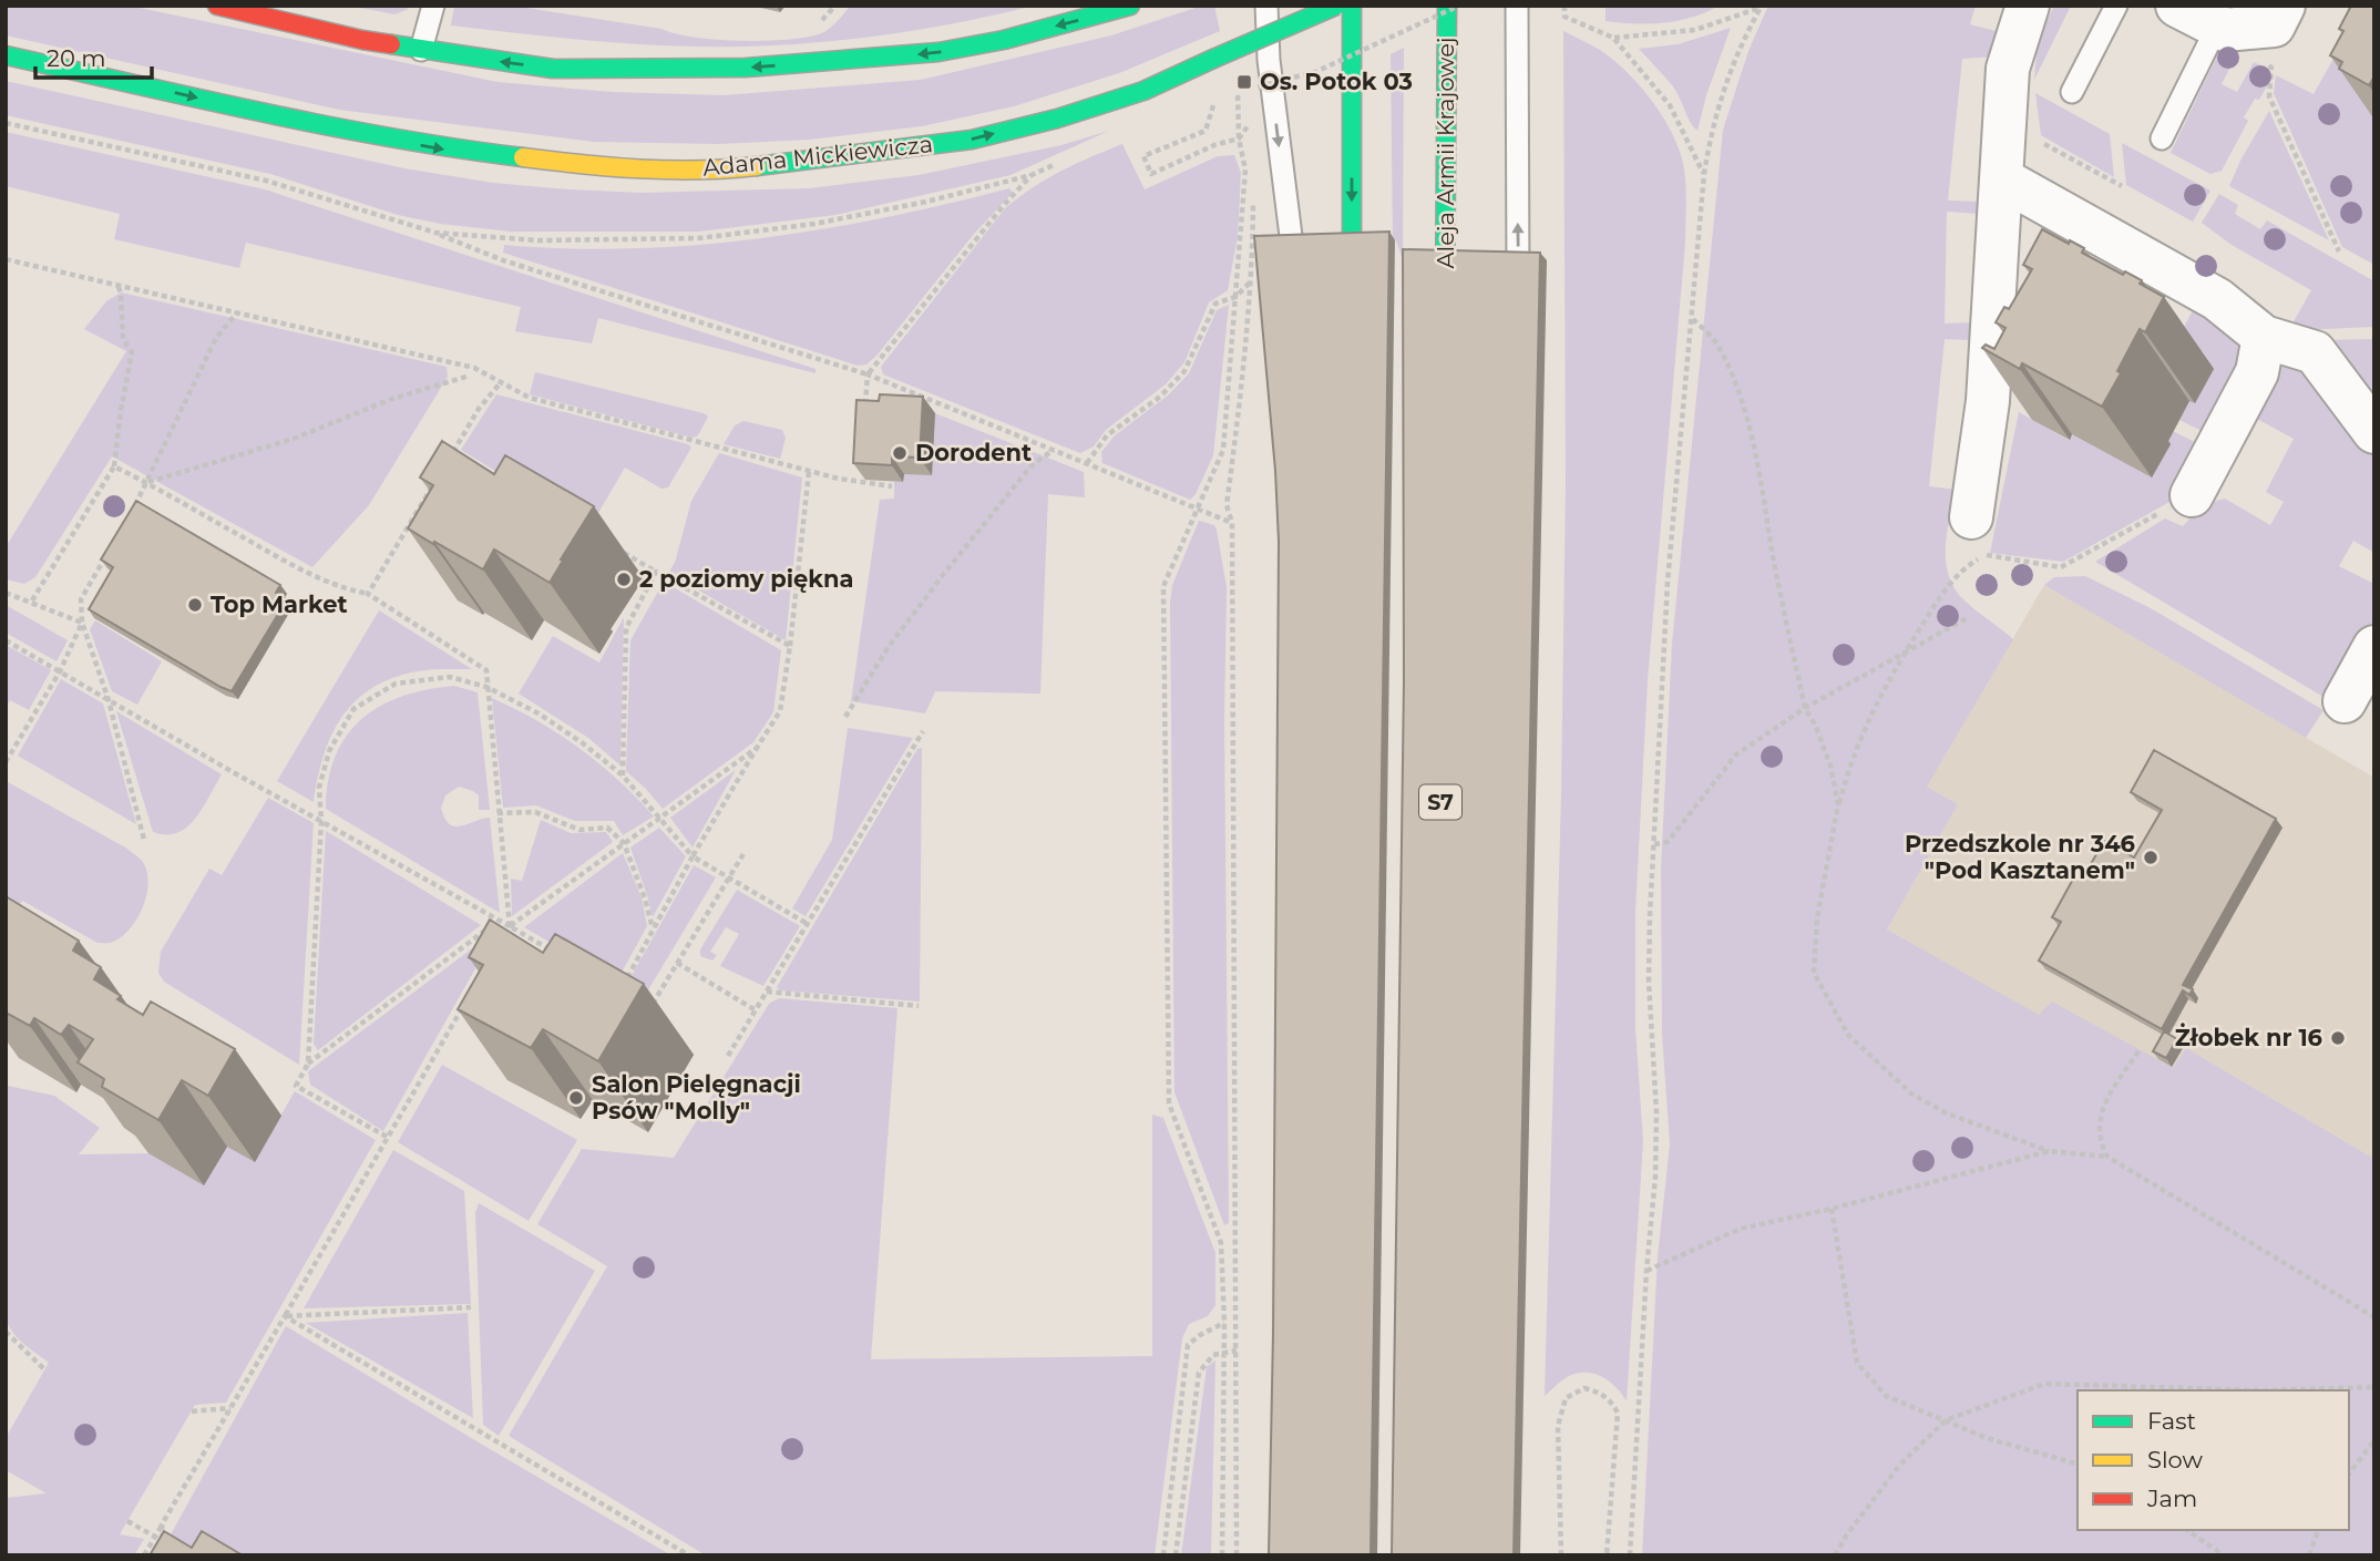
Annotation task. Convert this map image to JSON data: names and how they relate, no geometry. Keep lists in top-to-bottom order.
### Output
{
  "streets": {
    "main road": ["Aleja Armii Krajowej", "Adama Mickiewicza"]
  },
  "places": {
    "transit": ["Os. Potok 03"],
    "other": [
      "Dorodent",
      "2 poziomy piękna",
      "Top Market",
      "Przedszkole nr 346 \"Pod Kasztanem\"",
      "Żłobek nr 16",
      "Salon Pielęgnacji Psów \"Molly\""
    ]
  },
  "legend": ["Fast", "Slow", "Jam"],
  "scale_bar": "20 m"
}
